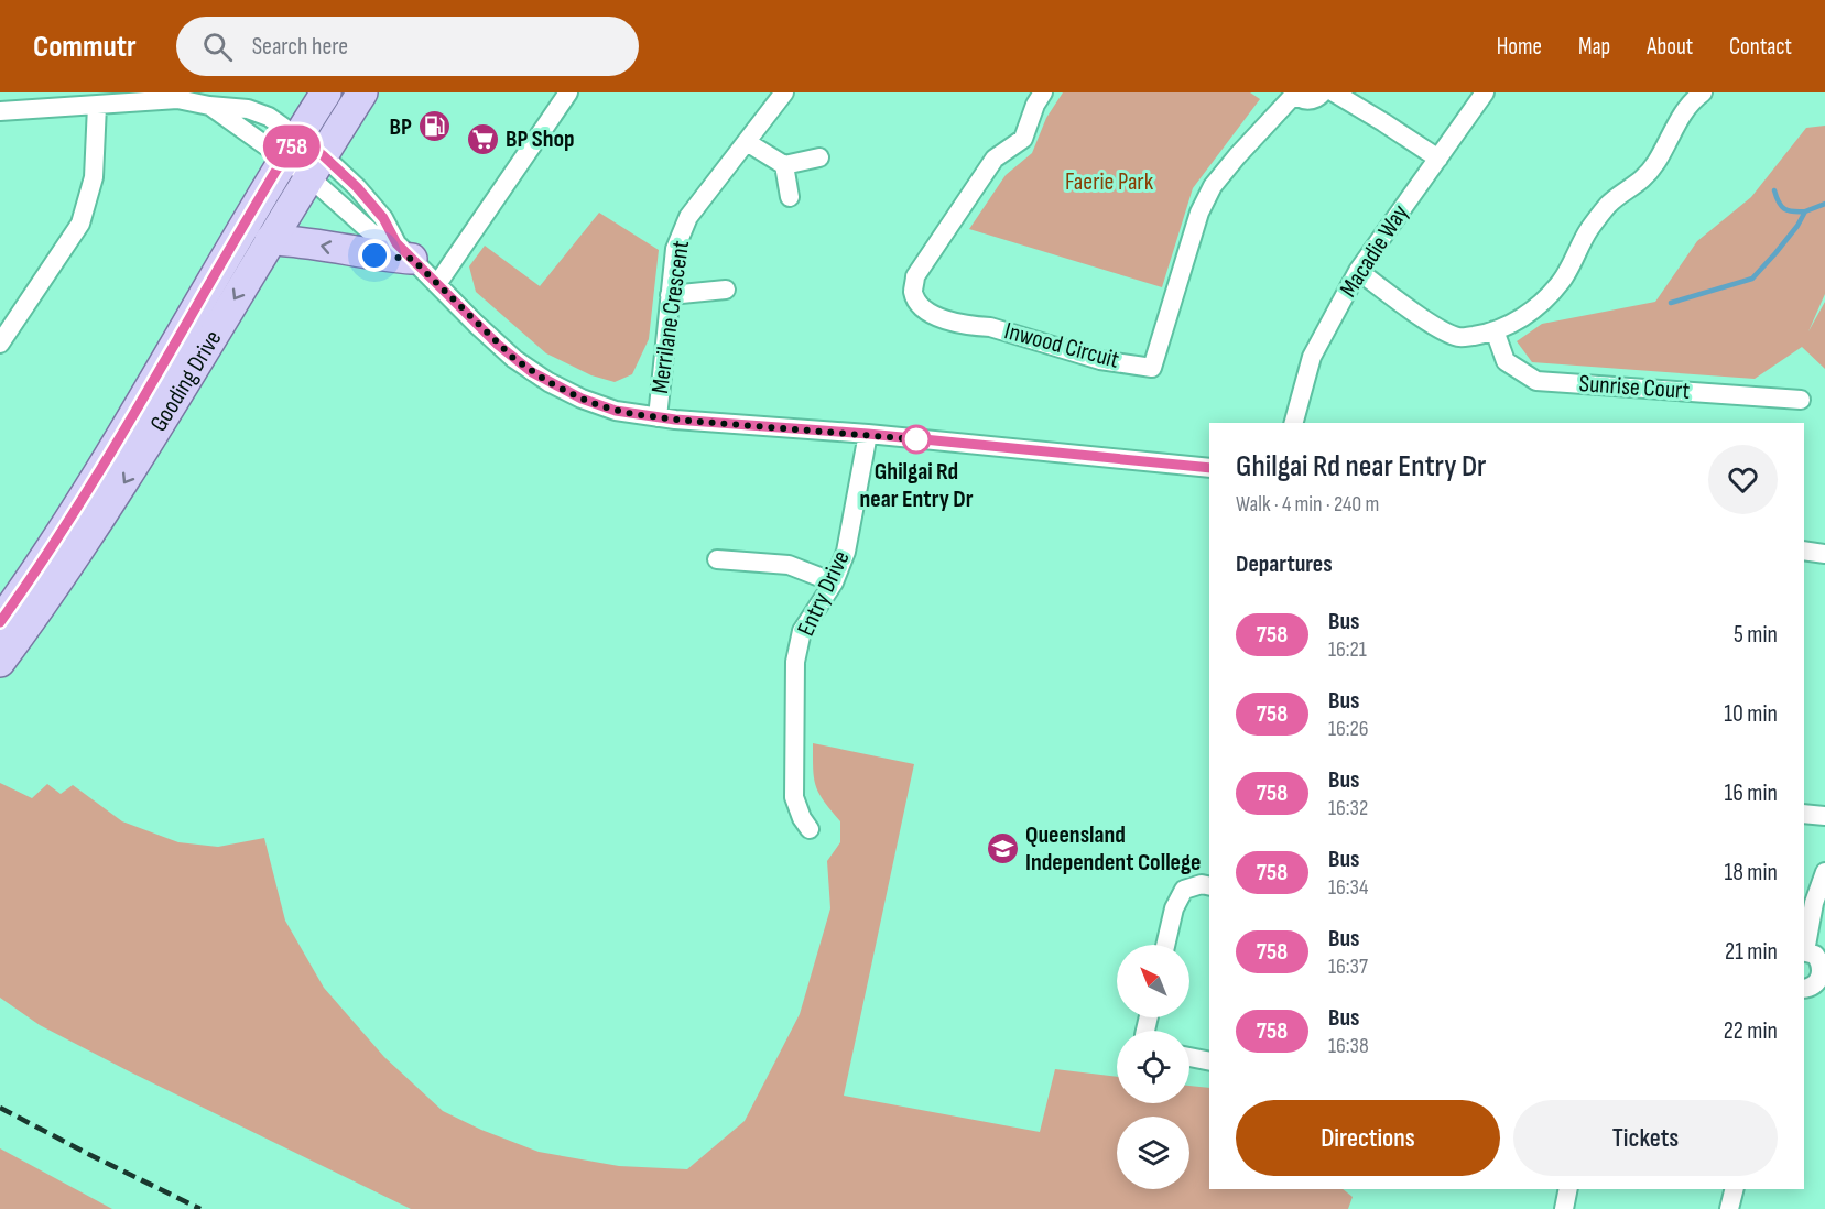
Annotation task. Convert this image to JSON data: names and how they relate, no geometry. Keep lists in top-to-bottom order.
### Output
{
  "streets": {
    "main road": ["Gooding Drive"],
    "street": [
      "Macadie Way",
      "Merrilane Crescent",
      "Inwood Circuit",
      "Sunrise Court",
      "Entry Drive"
    ]
  },
  "parks": ["Faerie Park"],
  "places": {
    "fuel station": ["BP"],
    "supermarket": ["BP Shop"],
    "other": ["Ghilgai Rd near Entry Dr"],
    "school or university": ["Queensland Independent College"]
  },
  "lines": ["bus line 758"],
  "north": "top left",
  "page": {
    "header": "Commutr",
    "search": "Search here",
    "nav": [
      "Home",
      "Map",
      "About",
      "Contact"
    ],
    "on_map": "758",
    "heading": [
      ["Ghilgai Rd near Entry Dr", "Walk · 4 min · 240 m"],
      "Departures"
    ],
    "list": [
      {
        "mark": "758",
        "name": "Bus",
        "note": "16:21",
        "value": "5 min"
      },
      {
        "mark": "758",
        "name": "Bus",
        "note": "16:26",
        "value": "10 min"
      },
      {
        "mark": "758",
        "name": "Bus",
        "note": "16:32",
        "value": "16 min"
      },
      {
        "mark": "758",
        "name": "Bus",
        "note": "16:34",
        "value": "18 min"
      },
      {
        "mark": "758",
        "name": "Bus",
        "note": "16:37",
        "value": "21 min"
      },
      {
        "mark": "758",
        "name": "Bus",
        "note": "16:38",
        "value": "22 min"
      }
    ],
    "buttons": ["Directions", "Tickets"]
  }
}
